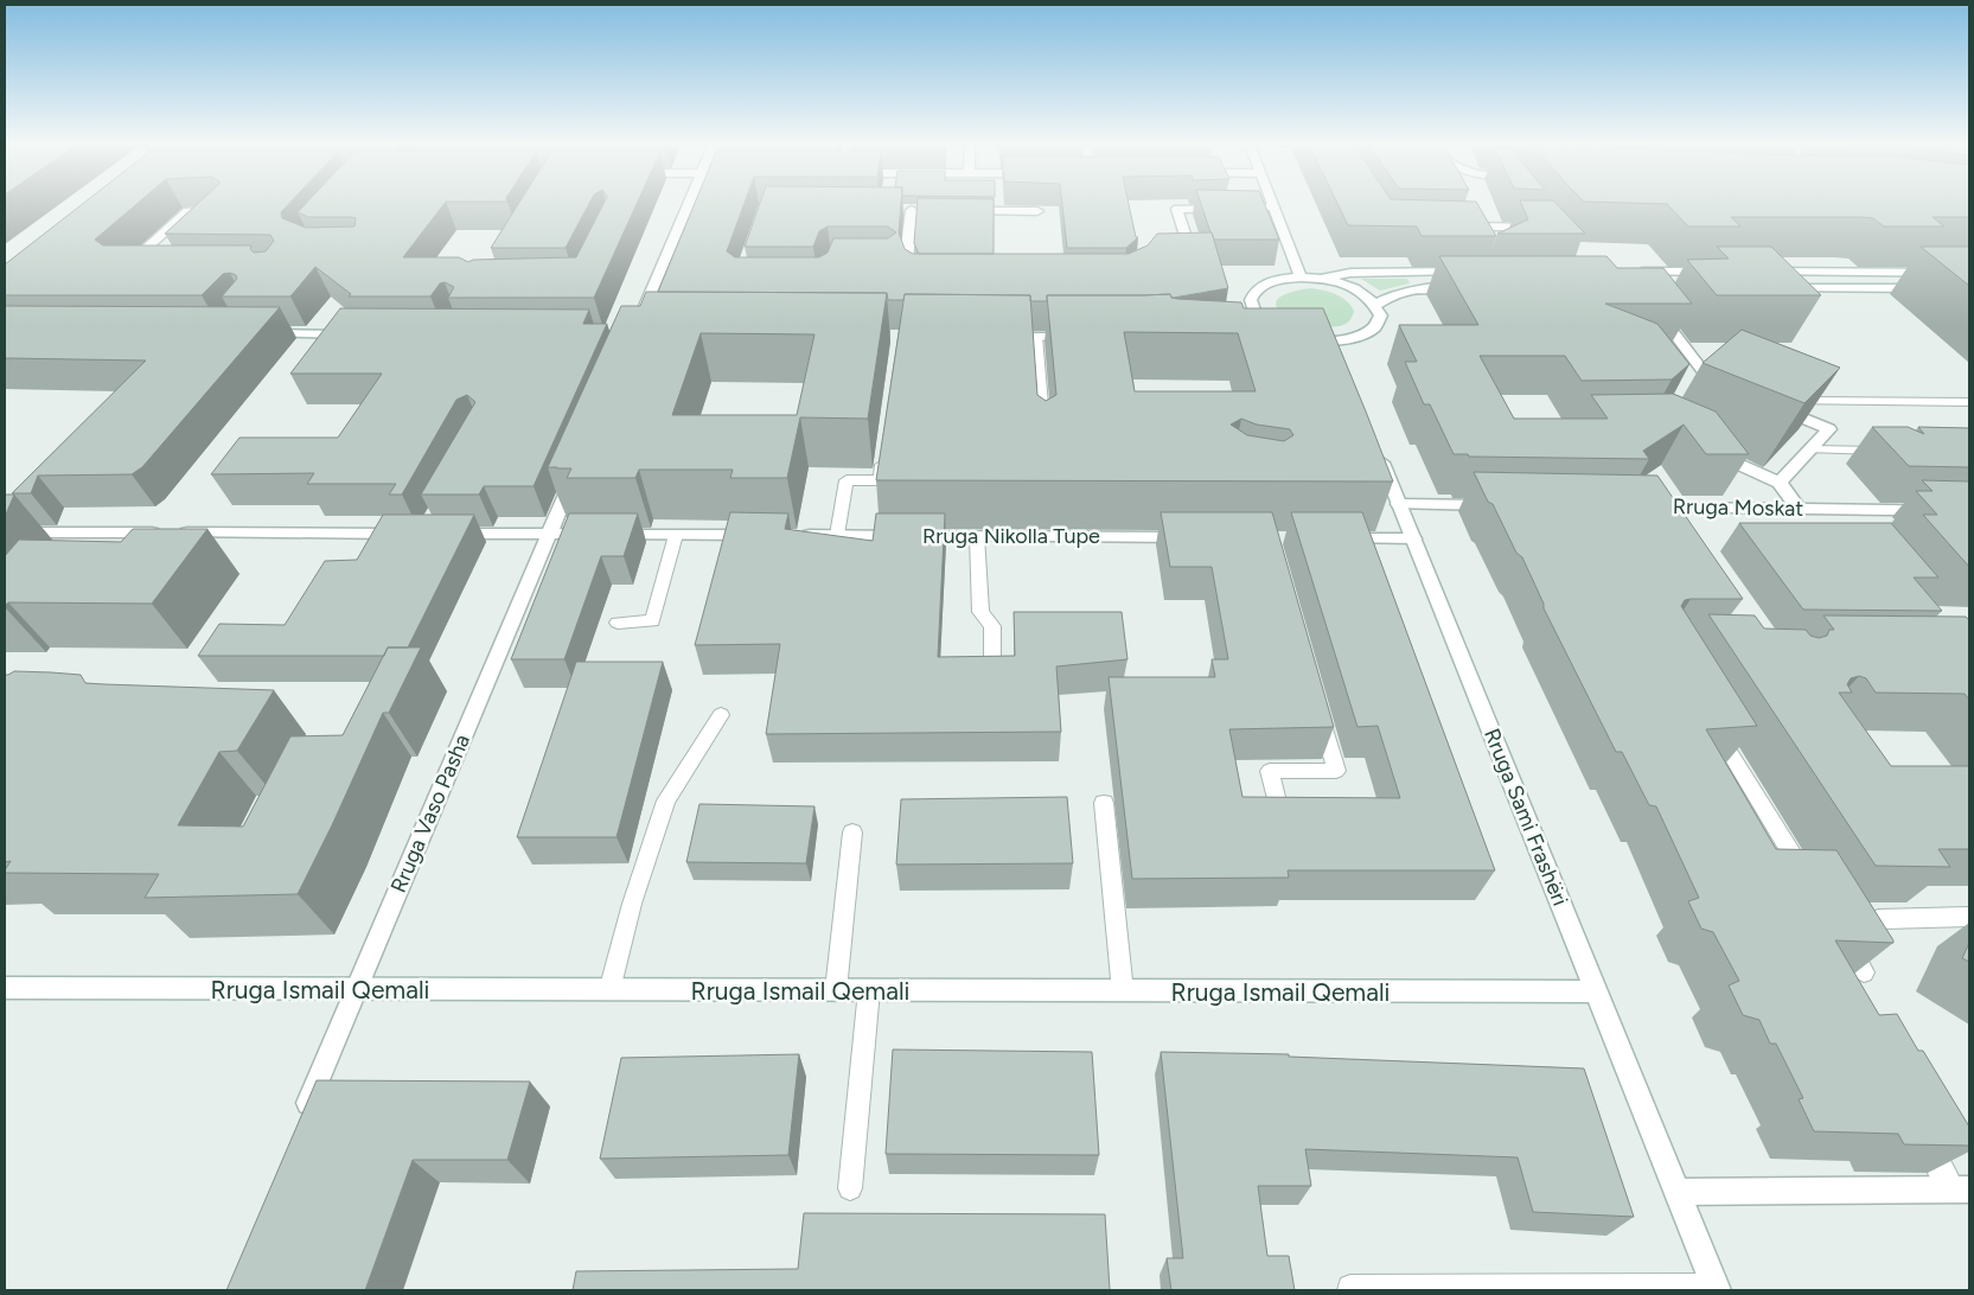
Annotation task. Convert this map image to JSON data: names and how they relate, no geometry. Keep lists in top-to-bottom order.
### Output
{
  "streets": {
    "street": [
      "Rruga Moskat",
      "Rruga Nikolla Tupe",
      "Rruga Vaso Pasha",
      "Rruga Sami Frashëri",
      "Rruga Ismail Qemali"
    ]
  },
  "crossings": [
    ["Rruga Vaso Pasha", "Rruga Ismail Qemali"],
    ["Rruga Sami Frashëri", "Rruga Ismail Qemali"]
  ]
}
